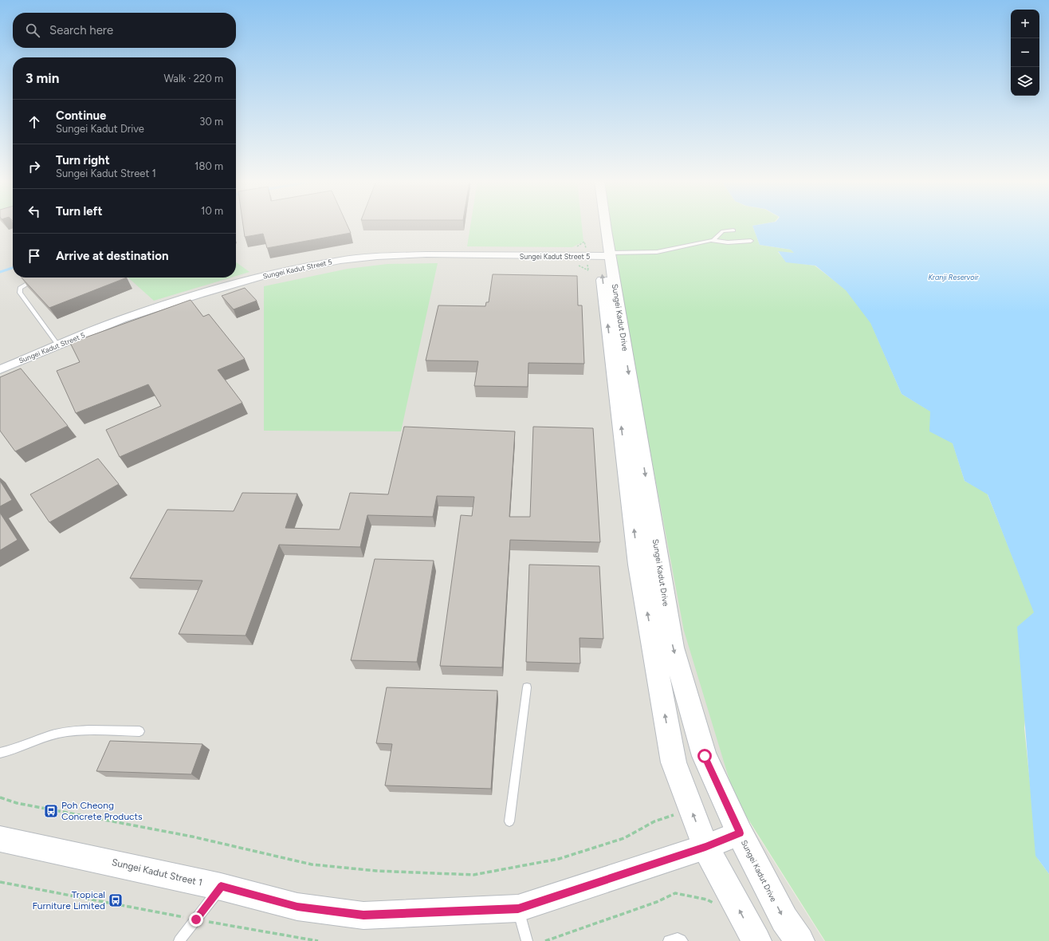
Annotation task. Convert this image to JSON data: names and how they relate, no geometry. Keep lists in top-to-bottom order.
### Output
{
  "streets": {
    "main road": ["Sungei Kadut Drive"],
    "street": ["Sungei Kadut Street 5", "Sungei Kadut Street 1"]
  },
  "crossings": [
    ["Sungei Kadut Street 5", "Sungei Kadut Drive"],
    ["Sungei Kadut Drive", "Sungei Kadut Street 1"]
  ],
  "water": ["Kranji Reservoir"],
  "places": {
    "bus stop": ["Poh Cheong Concrete Products", "Tropical Furniture Limited"]
  },
  "page": {
    "map_buttons": ["+", "−"],
    "search": "Search here",
    "heading": ["3 min", "Walk · 220 m"],
    "list": [
      ["Continue", "Sungei Kadut Drive", "30 m"],
      ["Turn right", "Sungei Kadut Street 1", "180 m"],
      ["Turn left", "10 m"],
      "Arrive at destination"
    ]
  }
}
